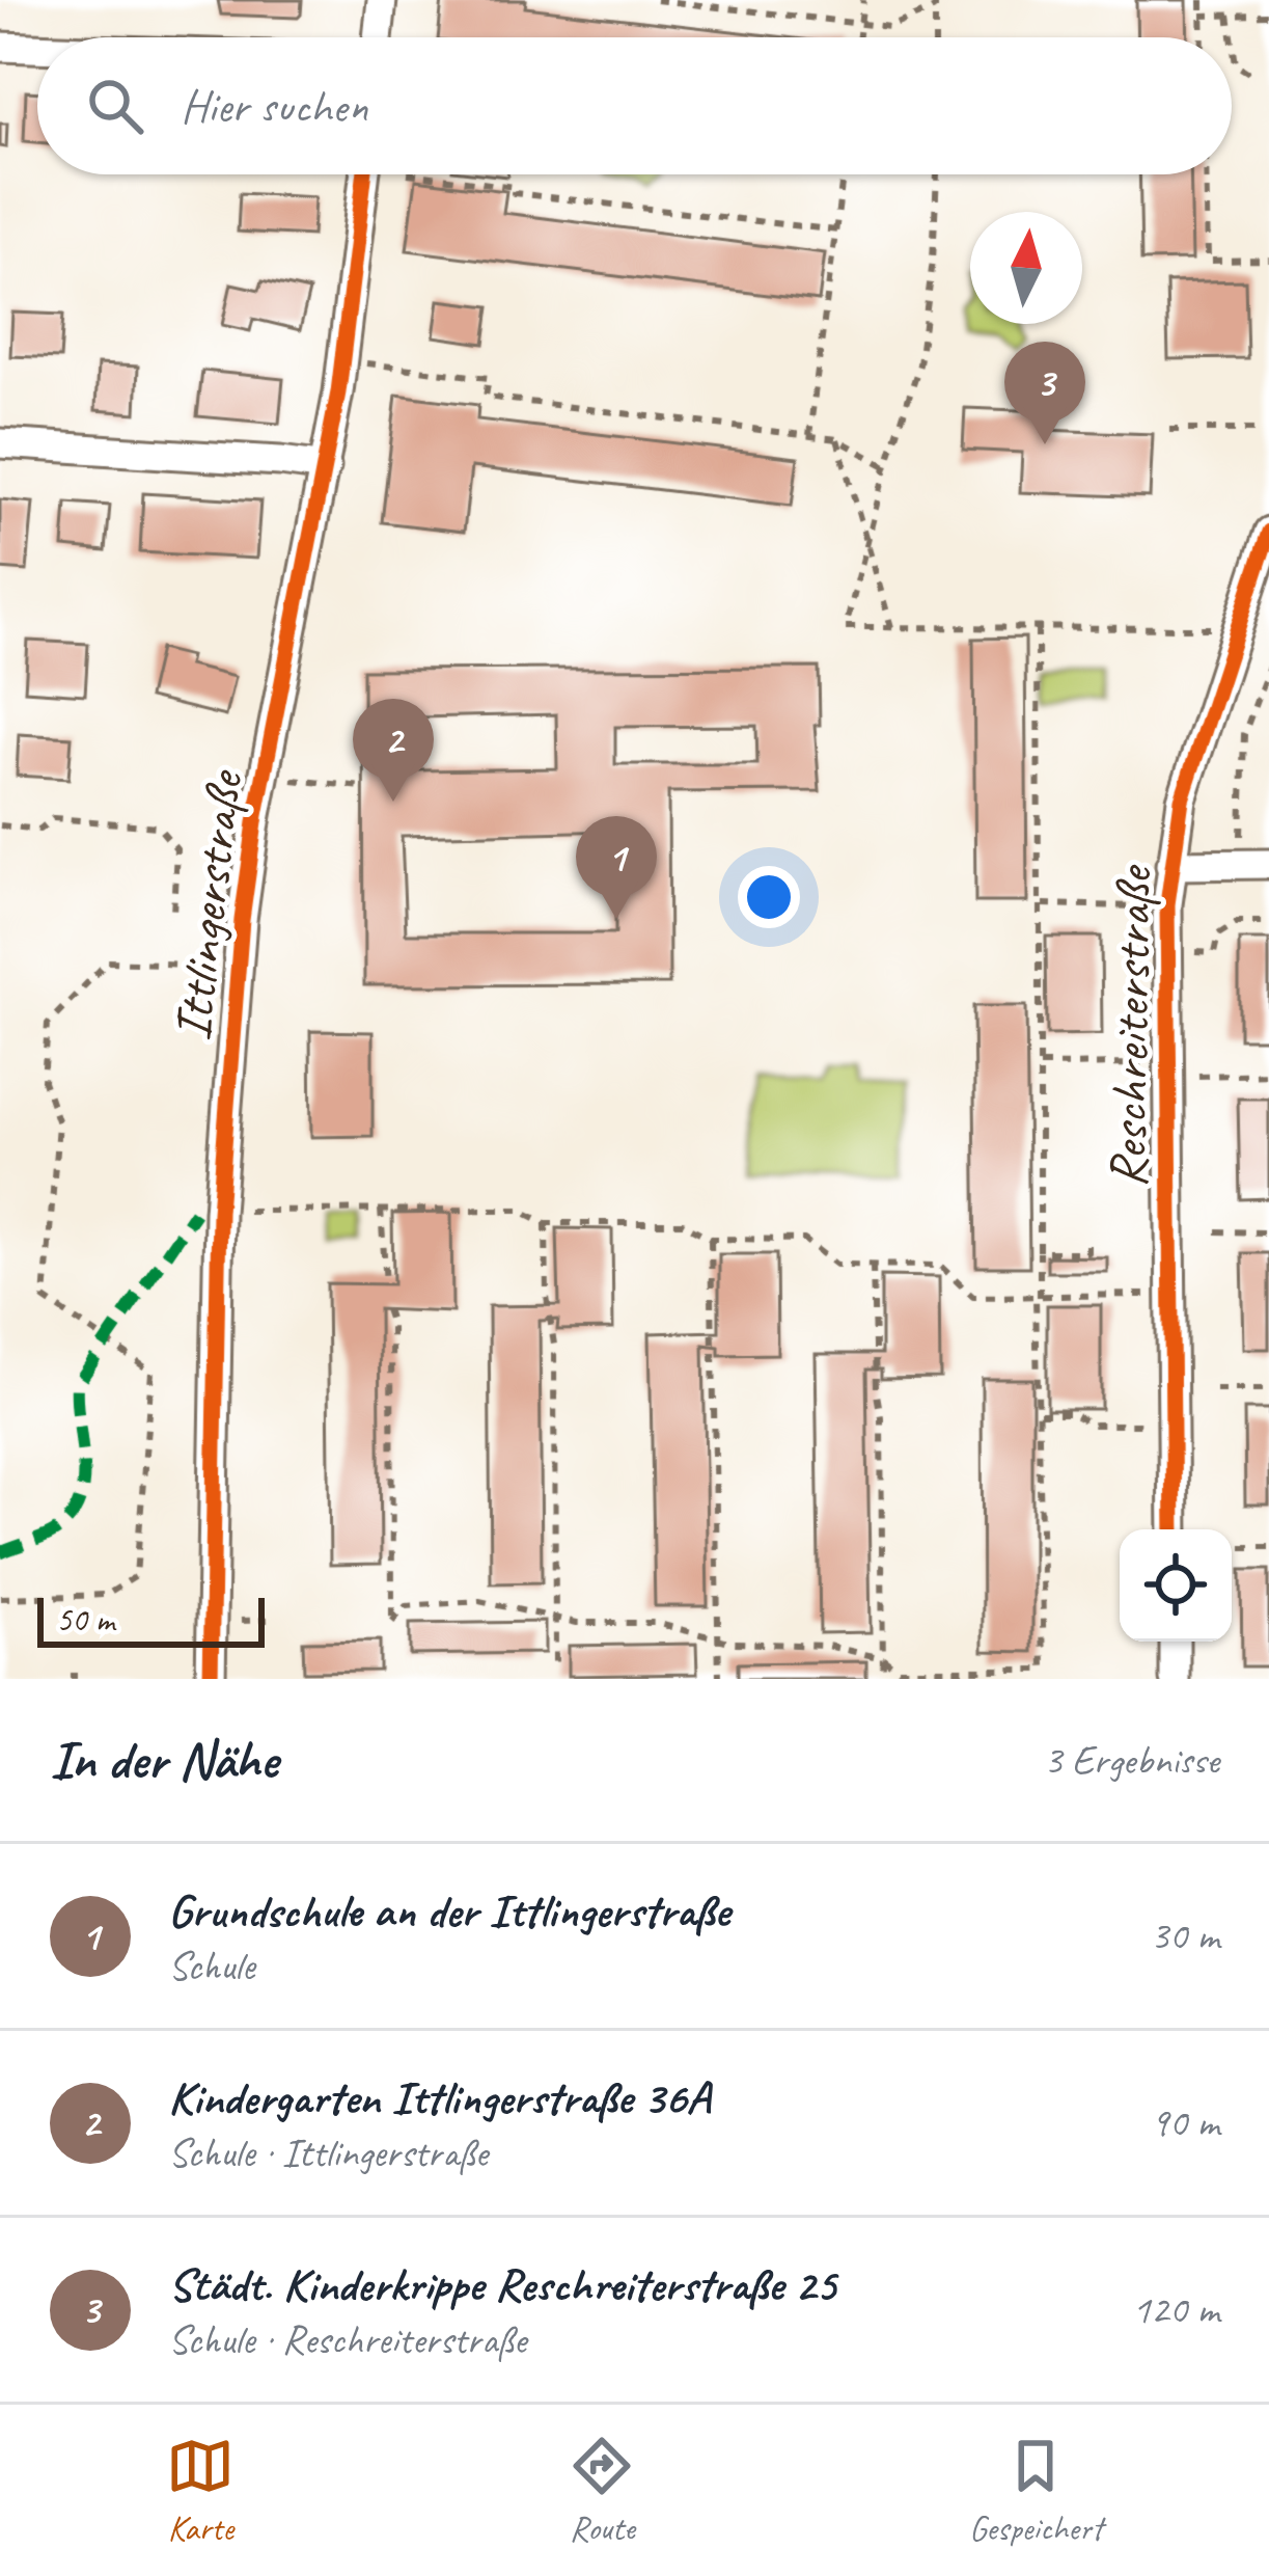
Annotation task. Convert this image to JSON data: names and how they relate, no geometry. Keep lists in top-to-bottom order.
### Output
{
  "streets": {
    "street": ["Ittlingerstraße", "Reschreiterstraße"]
  },
  "scale_bar": "50 m",
  "north": "top",
  "page": {
    "search": "Hier suchen",
    "pins": ["3", "2", "1"],
    "scale": "50 m",
    "heading": ["In der Nähe", "3 Ergebnisse"],
    "list": [
      {
        "mark": "1",
        "name": "Grundschule an der Ittlingerstraße",
        "note": "Schule",
        "value": "30 m"
      },
      {
        "mark": "2",
        "name": "Kindergarten Ittlingerstraße 36A",
        "note": "Schule · Ittlingerstraße",
        "value": "90 m"
      },
      {
        "mark": "3",
        "name": "Städt. Kinderkrippe Reschreiterstraße 25",
        "note": "Schule · Reschreiterstraße",
        "value": "120 m"
      }
    ],
    "nav": ["Karte", "Route", "Gespeichert"]
  }
}
